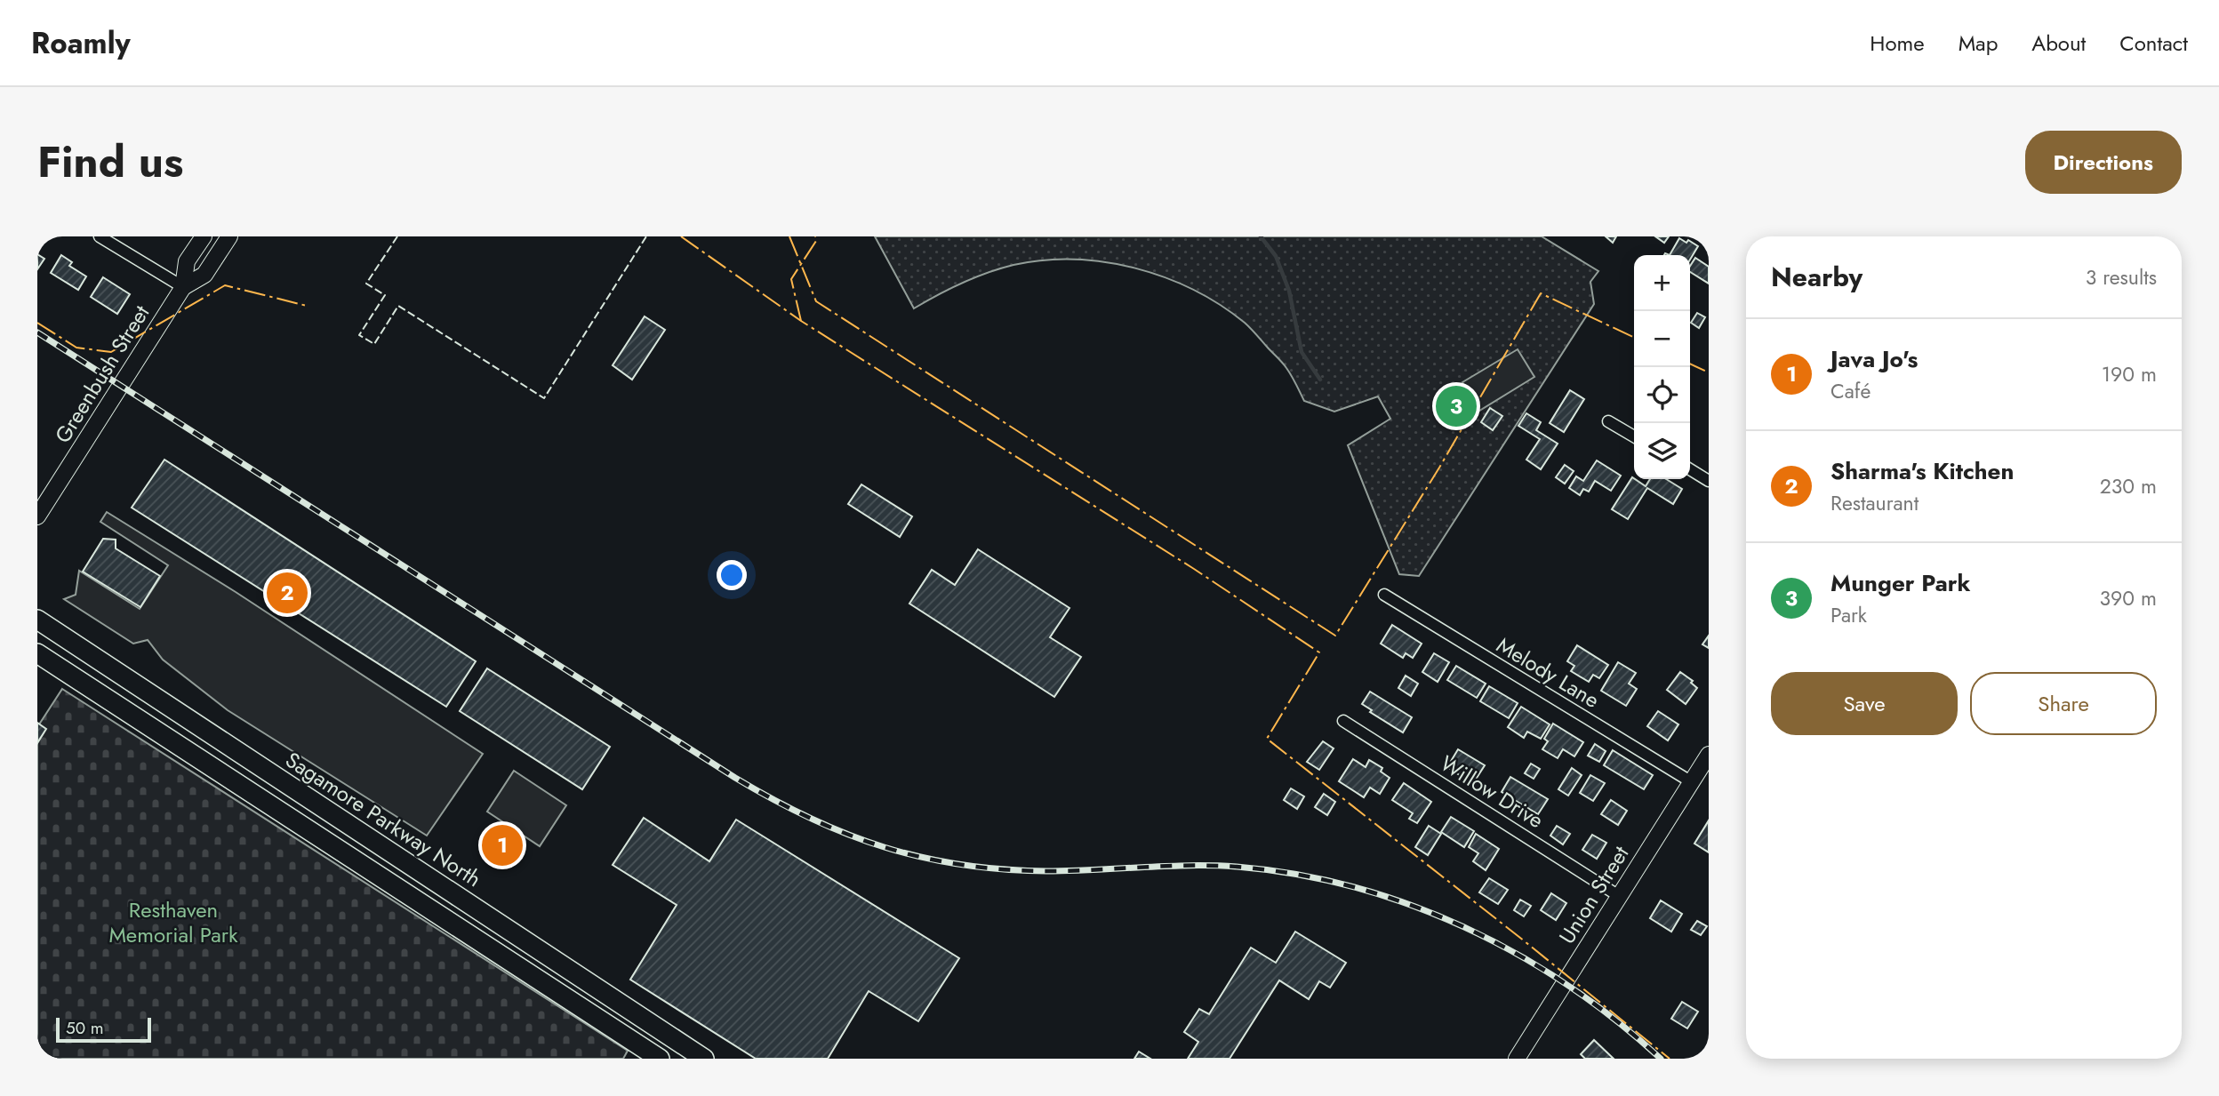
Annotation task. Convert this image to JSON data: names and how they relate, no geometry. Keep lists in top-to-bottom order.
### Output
{
  "streets": {
    "main road": ["Greenbush Street", "Sagamore Parkway North", "Union Street"],
    "street": ["Melody Lane", "Willow Drive"]
  },
  "crossings": [
    ["Melody Lane", "Union Street"],
    ["Willow Drive", "Union Street"]
  ],
  "parks": ["Resthaven Memorial Park"],
  "scale_bar": "50 m",
  "page": {
    "header": "Roamly",
    "nav": [
      "Home",
      "Map",
      "About",
      "Contact"
    ],
    "title": "Find us",
    "buttons": [
      "Directions",
      ["Save", "Share"]
    ],
    "heading": ["Nearby", "3 results"],
    "map_buttons": ["+", "−"],
    "list": [
      {
        "mark": "1",
        "name": "Java Jo's",
        "note": "Café",
        "value": "190 m"
      },
      {
        "mark": "2",
        "name": "Sharma's Kitchen",
        "note": "Restaurant",
        "value": "230 m"
      },
      {
        "mark": "3",
        "name": "Munger Park",
        "note": "Park",
        "value": "390 m"
      }
    ],
    "pins": ["3", "2", "1"],
    "scale": "50 m"
  }
}
